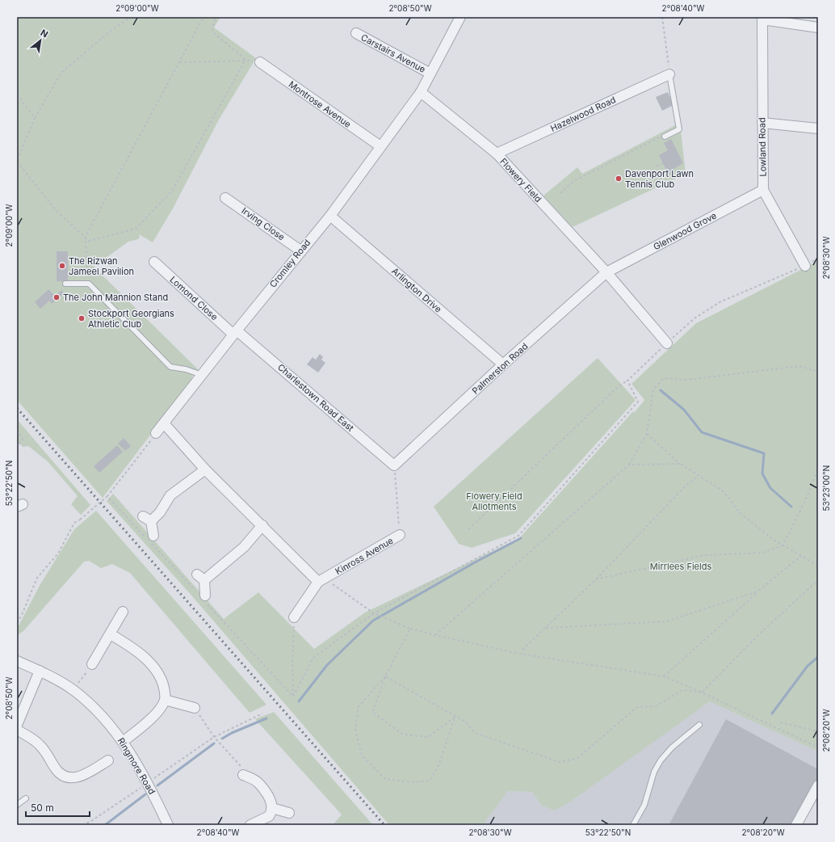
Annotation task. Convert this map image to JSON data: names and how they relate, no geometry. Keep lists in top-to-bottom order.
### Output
{
  "streets": {
    "street": [
      "Carstairs Avenue",
      "Montrose Avenue",
      "Hazelwood Road",
      "Lowland Road",
      "Flowery Field",
      "Irving Close",
      "Glenwood Grove",
      "Cromley Road",
      "Arlington Drive",
      "Lomond Close",
      "Palmerston Road",
      "Charlestown Road East",
      "Kinross Avenue",
      "Ringmore Road"
    ]
  },
  "crossings": [
    ["Montrose Avenue", "Cromley Road"],
    ["Hazelwood Road", "Flowery Field"],
    ["Lowland Road", "Glenwood Grove"],
    ["Flowery Field", "Glenwood Grove"],
    ["Flowery Field", "Cromley Road"],
    ["Flowery Field", "Palmerston Road"],
    ["Irving Close", "Cromley Road"],
    ["Glenwood Grove", "Palmerston Road"],
    ["Cromley Road", "Arlington Drive"],
    ["Cromley Road", "Lomond Close"],
    ["Cromley Road", "Charlestown Road East"],
    ["Arlington Drive", "Palmerston Road"],
    ["Lomond Close", "Charlestown Road East"],
    ["Palmerston Road", "Charlestown Road East"],
    ["Palmerston Road", "Kinross Avenue"],
    ["Charlestown Road East", "Kinross Avenue"]
  ],
  "parks": ["Flowery Field Allotments", "Mirrlees Fields"],
  "places": [
    "Davenport Lawn Tennis Club",
    "The Rizwan Jameel Pavilion",
    "The John Mannion Stand",
    "Stockport Georgians Athletic Club"
  ],
  "scale_bar": "50 m",
  "north": "top right",
  "coordinates": [
    "2°09'00\"W",
    "2°08'50\"W",
    "2°08'40\"W",
    "2°08'30\"W",
    "53°22'50\"N",
    "53°23'00\"N",
    "2°08'20\"W"
  ]
}
